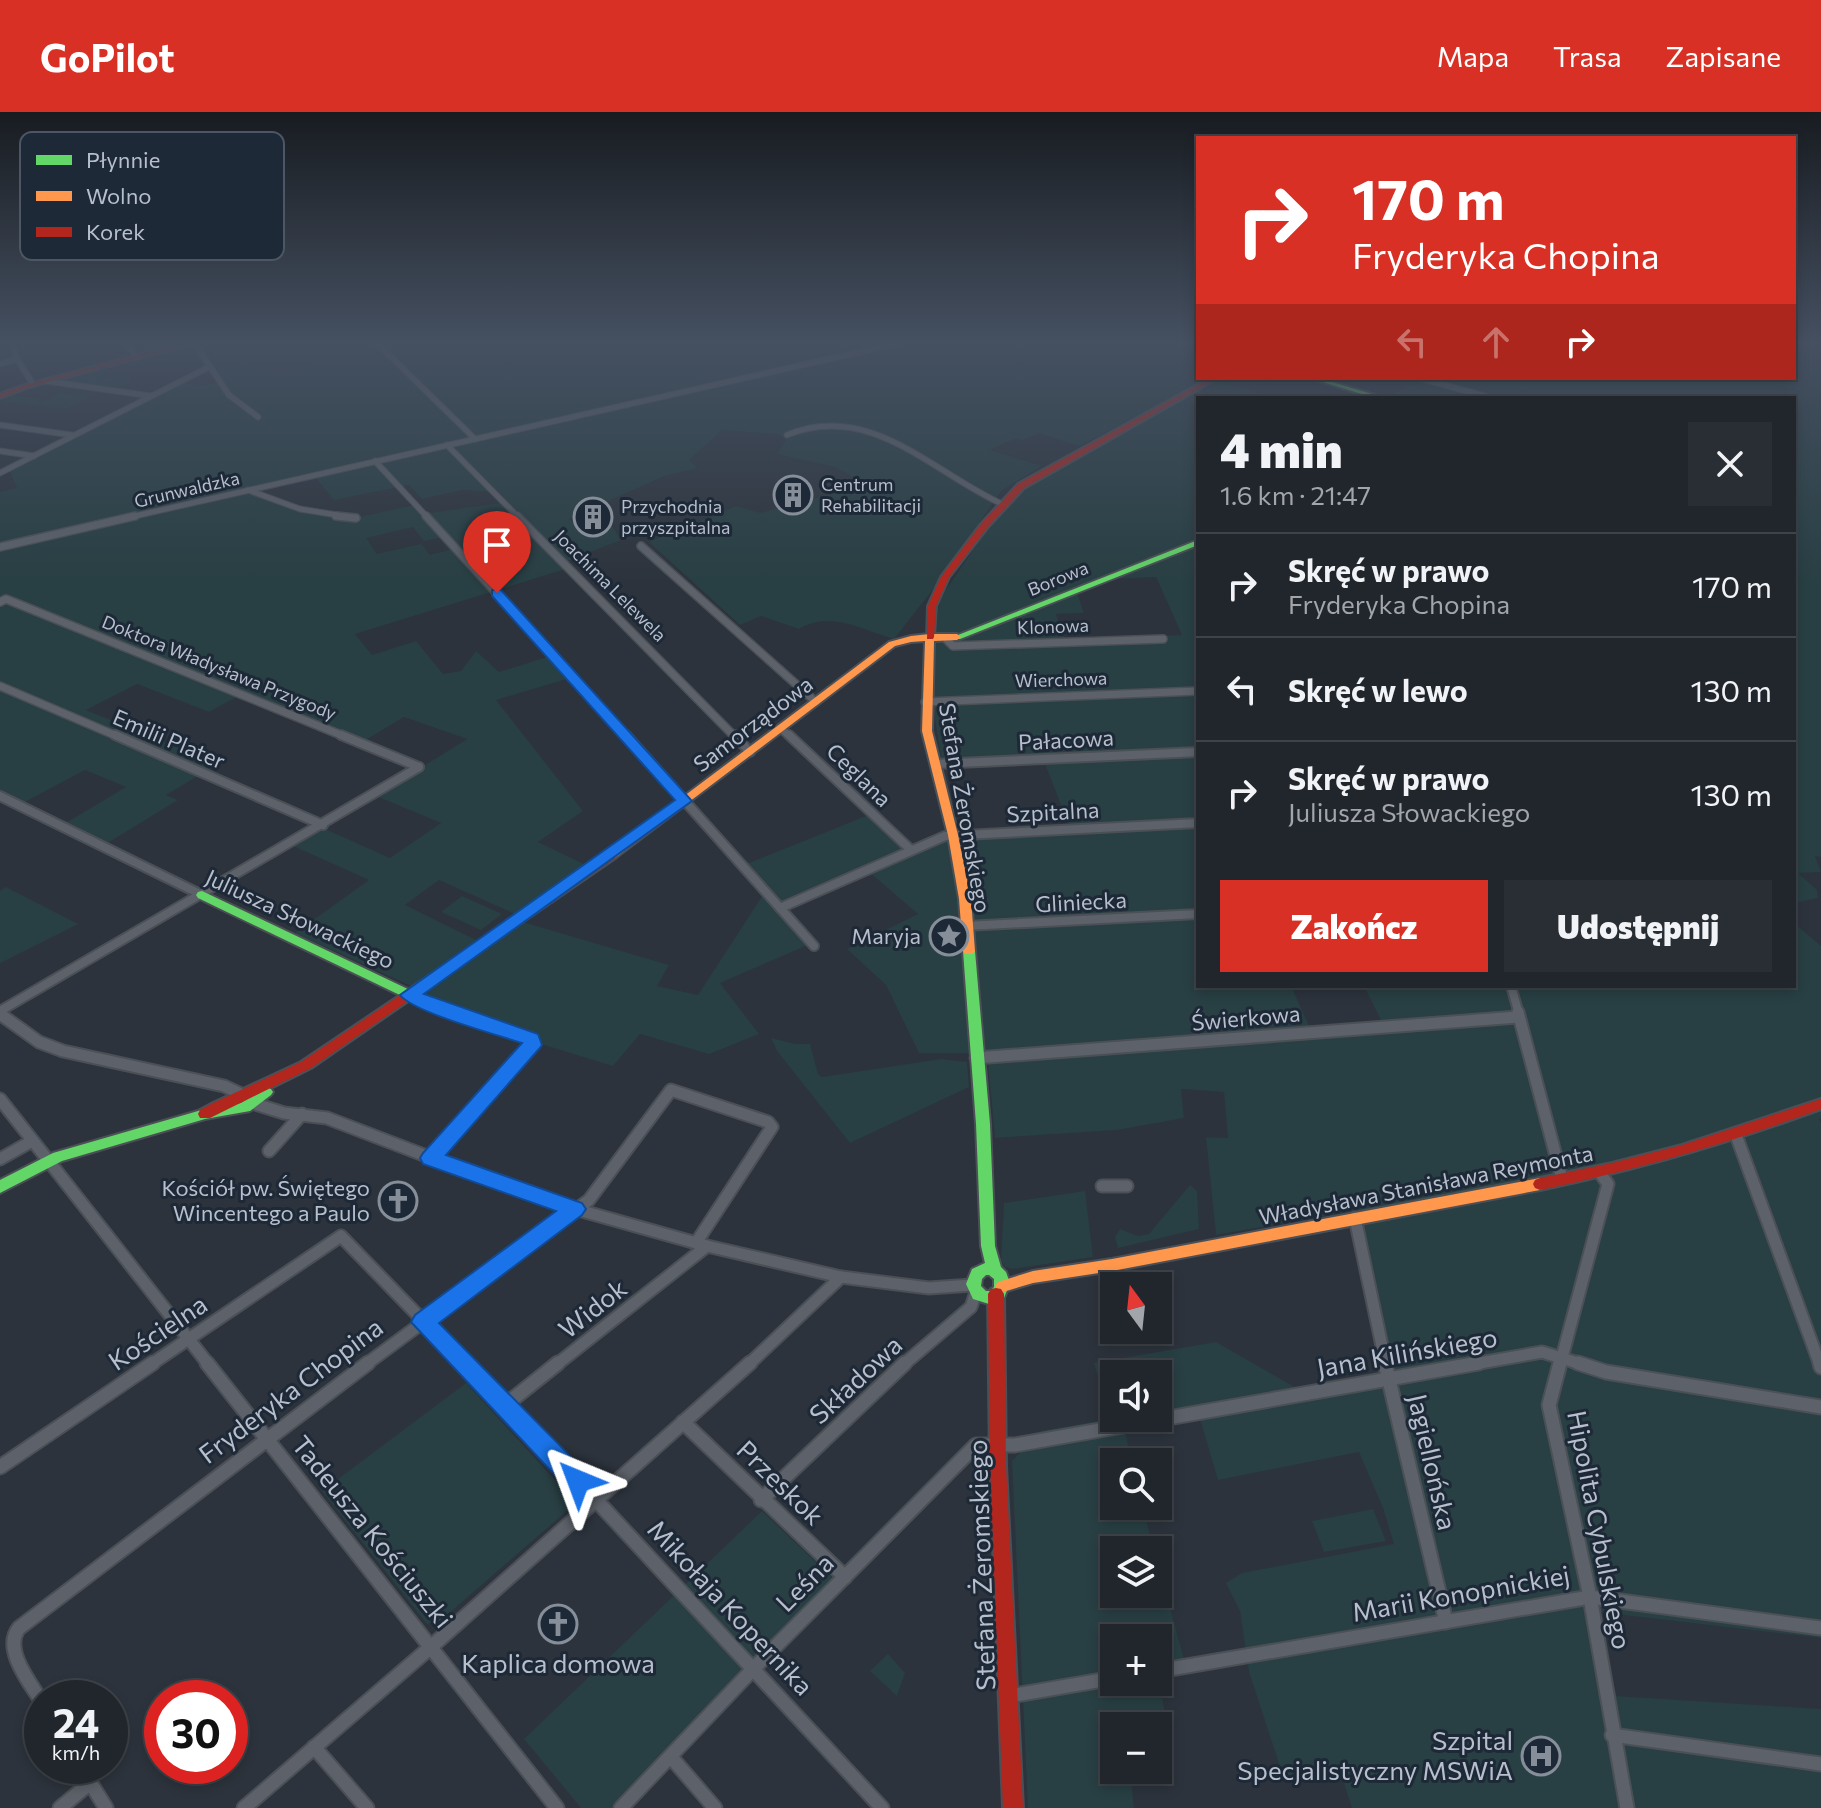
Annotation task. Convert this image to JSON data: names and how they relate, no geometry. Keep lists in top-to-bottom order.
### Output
{
  "streets": {
    "street": [
      "Grunwaldzka",
      "Borowa",
      "Joachima Lelewela",
      "Klonowa",
      "Doktora Władysława Przygody",
      "Wierchowa",
      "Samorządowa",
      "Emilii Plater",
      "Pałacowa",
      "Ceglana",
      "Stefana Żeromskiego",
      "Szpitalna",
      "Gliniecka",
      "Juliusza Słowackiego",
      "Świerkowa",
      "Władysława Stanisława Reymonta",
      "Widok",
      "Kościelna",
      "Jana Kilińskiego",
      "Składowa",
      "Fryderyka Chopina",
      "Jagiellońska",
      "Przeskok",
      "Hipolita Cybulskiego",
      "Tadeusza Kościuszki",
      "Leśna",
      "Marii Konopnickiej",
      "Mikołaja Kopernika"
    ]
  },
  "crossings": [
    ["Grunwaldzka", "Joachima Lelewela"],
    ["Borowa", "Klonowa"],
    ["Borowa", "Samorządowa"],
    ["Borowa", "Stefana Żeromskiego"],
    ["Joachima Lelewela", "Samorządowa"],
    ["Doktora Władysława Przygody", "Emilii Plater"],
    ["Wierchowa", "Stefana Żeromskiego"],
    ["Samorządowa", "Ceglana"],
    ["Samorządowa", "Stefana Żeromskiego"],
    ["Samorządowa", "Juliusza Słowackiego"],
    ["Samorządowa", "Władysława Stanisława Reymonta"],
    ["Pałacowa", "Stefana Żeromskiego"],
    ["Ceglana", "Szpitalna"],
    ["Stefana Żeromskiego", "Szpitalna"],
    ["Stefana Żeromskiego", "Gliniecka"],
    ["Stefana Żeromskiego", "Świerkowa"],
    ["Stefana Żeromskiego", "Władysława Stanisława Reymonta"],
    ["Stefana Żeromskiego", "Jana Kilińskiego"],
    ["Stefana Żeromskiego", "Składowa"],
    ["Stefana Żeromskiego", "Leśna"],
    ["Juliusza Słowackiego", "Władysława Stanisława Reymonta"],
    ["Władysława Stanisława Reymonta", "Widok"],
    ["Władysława Stanisława Reymonta", "Składowa"],
    ["Władysława Stanisława Reymonta", "Fryderyka Chopina"],
    ["Władysława Stanisława Reymonta", "Jagiellońska"],
    ["Władysława Stanisława Reymonta", "Hipolita Cybulskiego"],
    ["Widok", "Fryderyka Chopina"],
    ["Widok", "Mikołaja Kopernika"],
    ["Kościelna", "Tadeusza Kościuszki"],
    ["Kościelna", "Mikołaja Kopernika"],
    ["Jana Kilińskiego", "Jagiellońska"],
    ["Jana Kilińskiego", "Hipolita Cybulskiego"],
    ["Jana Kilińskiego", "Leśna"],
    ["Składowa", "Przeskok"],
    ["Fryderyka Chopina", "Tadeusza Kościuszki"],
    ["Fryderyka Chopina", "Mikołaja Kopernika"],
    ["Jagiellońska", "Marii Konopnickiej"],
    ["Przeskok", "Leśna"],
    ["Hipolita Cybulskiego", "Marii Konopnickiej"],
    ["Leśna", "Mikołaja Kopernika"]
  ],
  "places": {
    "building": ["Centrum Rehabilitacji", "Przychodnia przyszpitalna"],
    "place": ["Maryja"],
    "church": ["Kościół pw. Świętego Wincentego a Paulo", "Kaplica domowa"],
    "hospital": ["Szpital Specjalistyczny MSWiA"]
  },
  "legend": ["Płynnie", "Wolno", "Korek"],
  "north": "top",
  "page": {
    "header": "GoPilot",
    "nav": ["Mapa", "Trasa", "Zapisane"],
    "turn": ["170 m", "Fryderyka Chopina"],
    "heading": ["4 min", "1.6 km · 21:47"],
    "list": [
      {
        "name": "Skręć w prawo",
        "note": "Fryderyka Chopina",
        "value": "170 m"
      },
      {
        "name": "Skręć w lewo",
        "value": "130 m"
      },
      {
        "name": "Skręć w prawo",
        "note": "Juliusza Słowackiego",
        "value": "130 m"
      }
    ],
    "buttons": ["Zakończ", "Udostępnij"],
    "map_buttons": ["+", "−"],
    "speed": "24 km/h",
    "limit": "30"
  }
}
